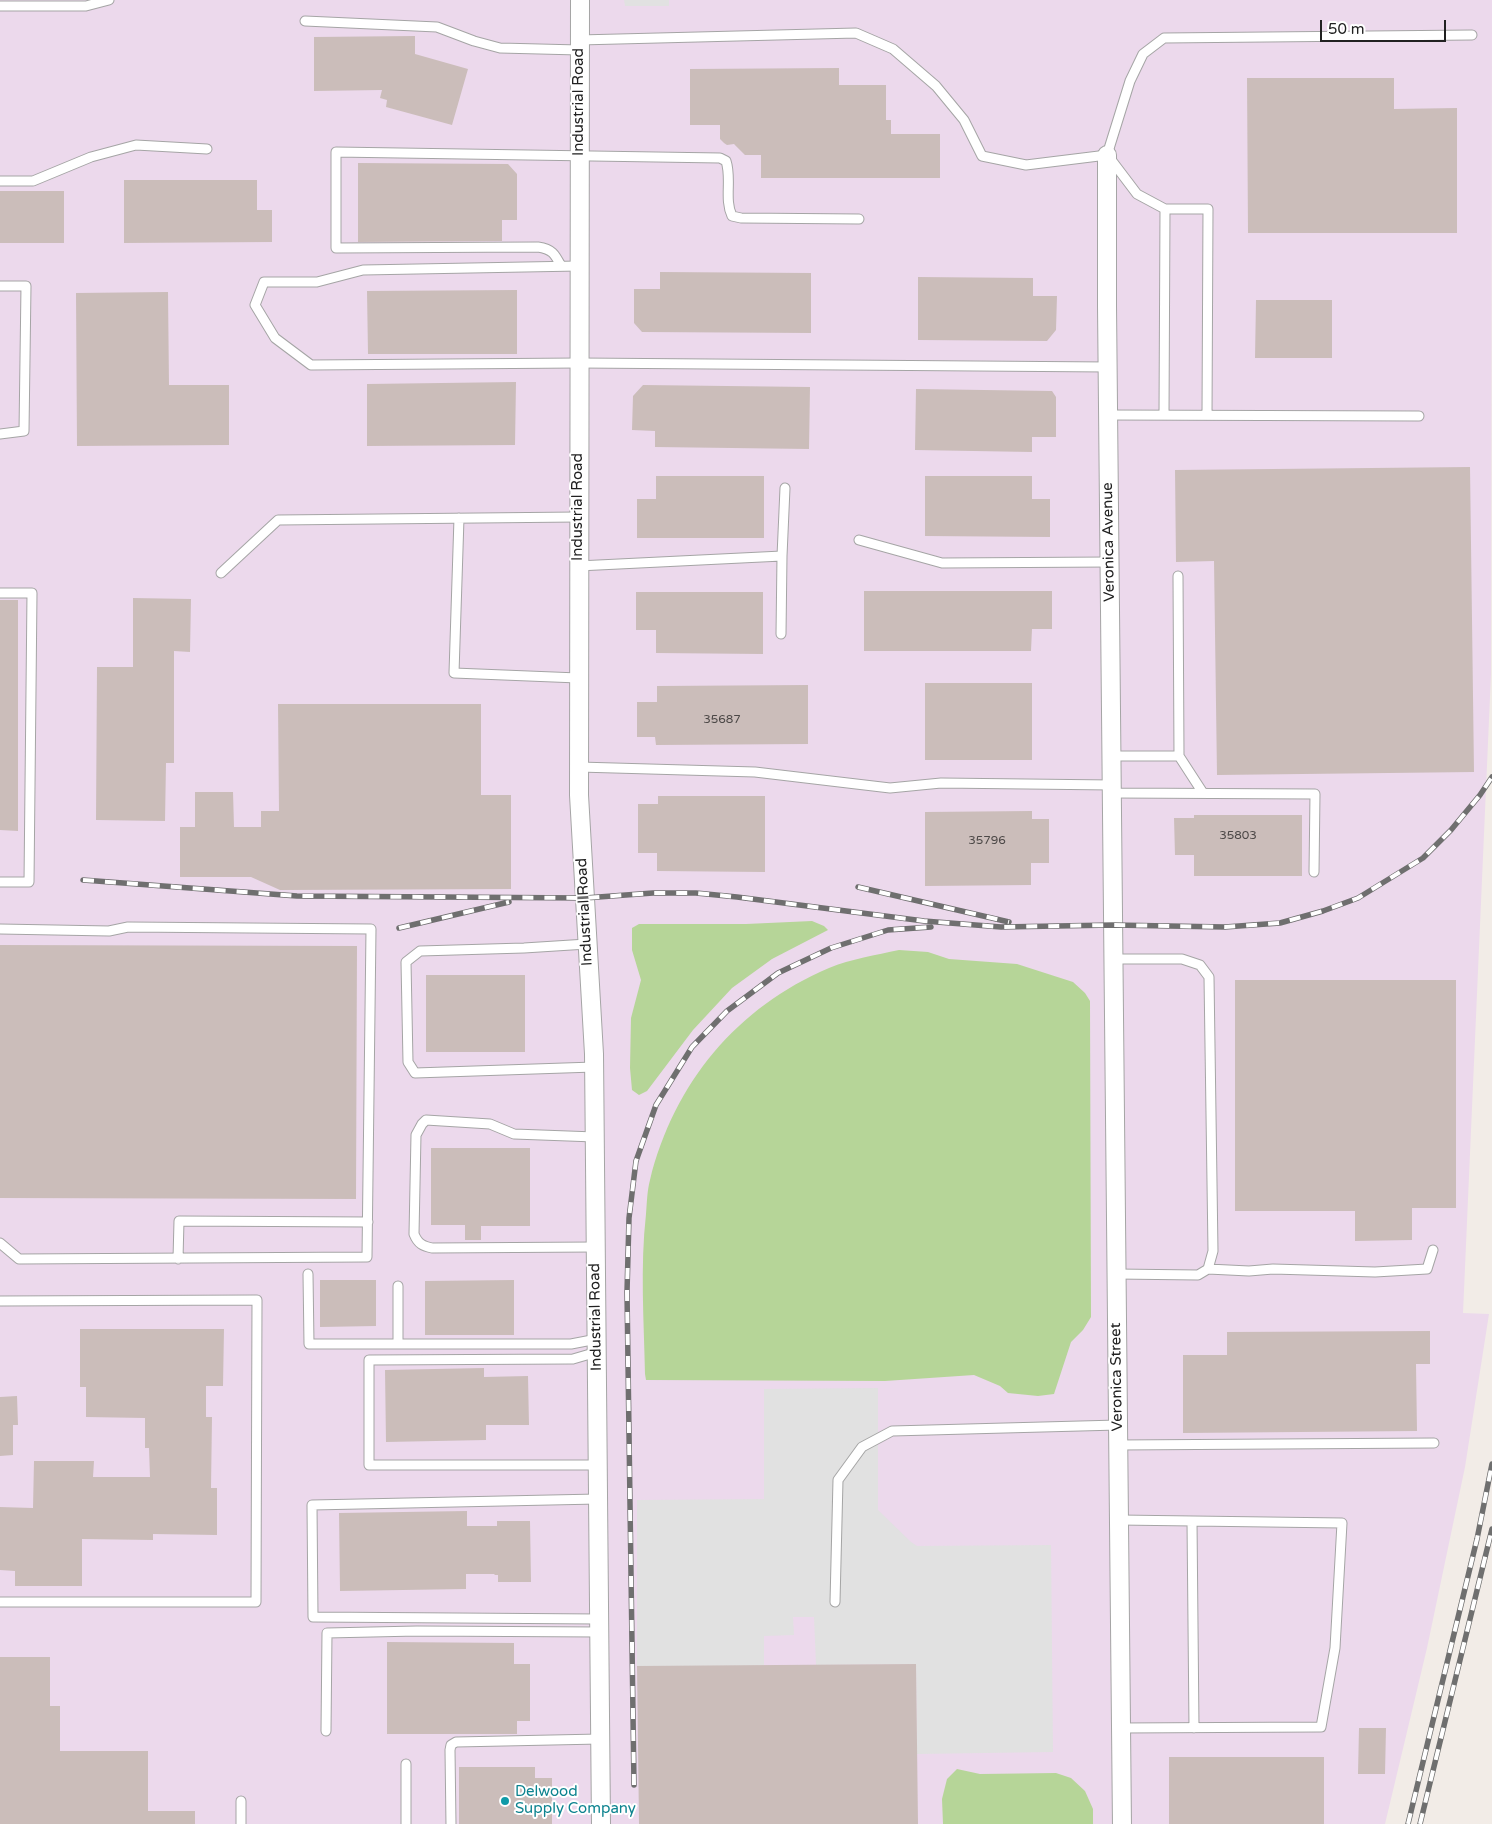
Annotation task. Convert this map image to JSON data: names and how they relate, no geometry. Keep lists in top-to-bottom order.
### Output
{
  "streets": {
    "street": ["Industrial Road", "Veronica Avenue", "Veronica Street"]
  },
  "crossings": [
    ["Veronica Avenue", "Veronica Street"]
  ],
  "places": ["Delwood Supply Company"],
  "house_numbers": ["35687", "35803", "35796"],
  "scale_bar": "50 m"
}
